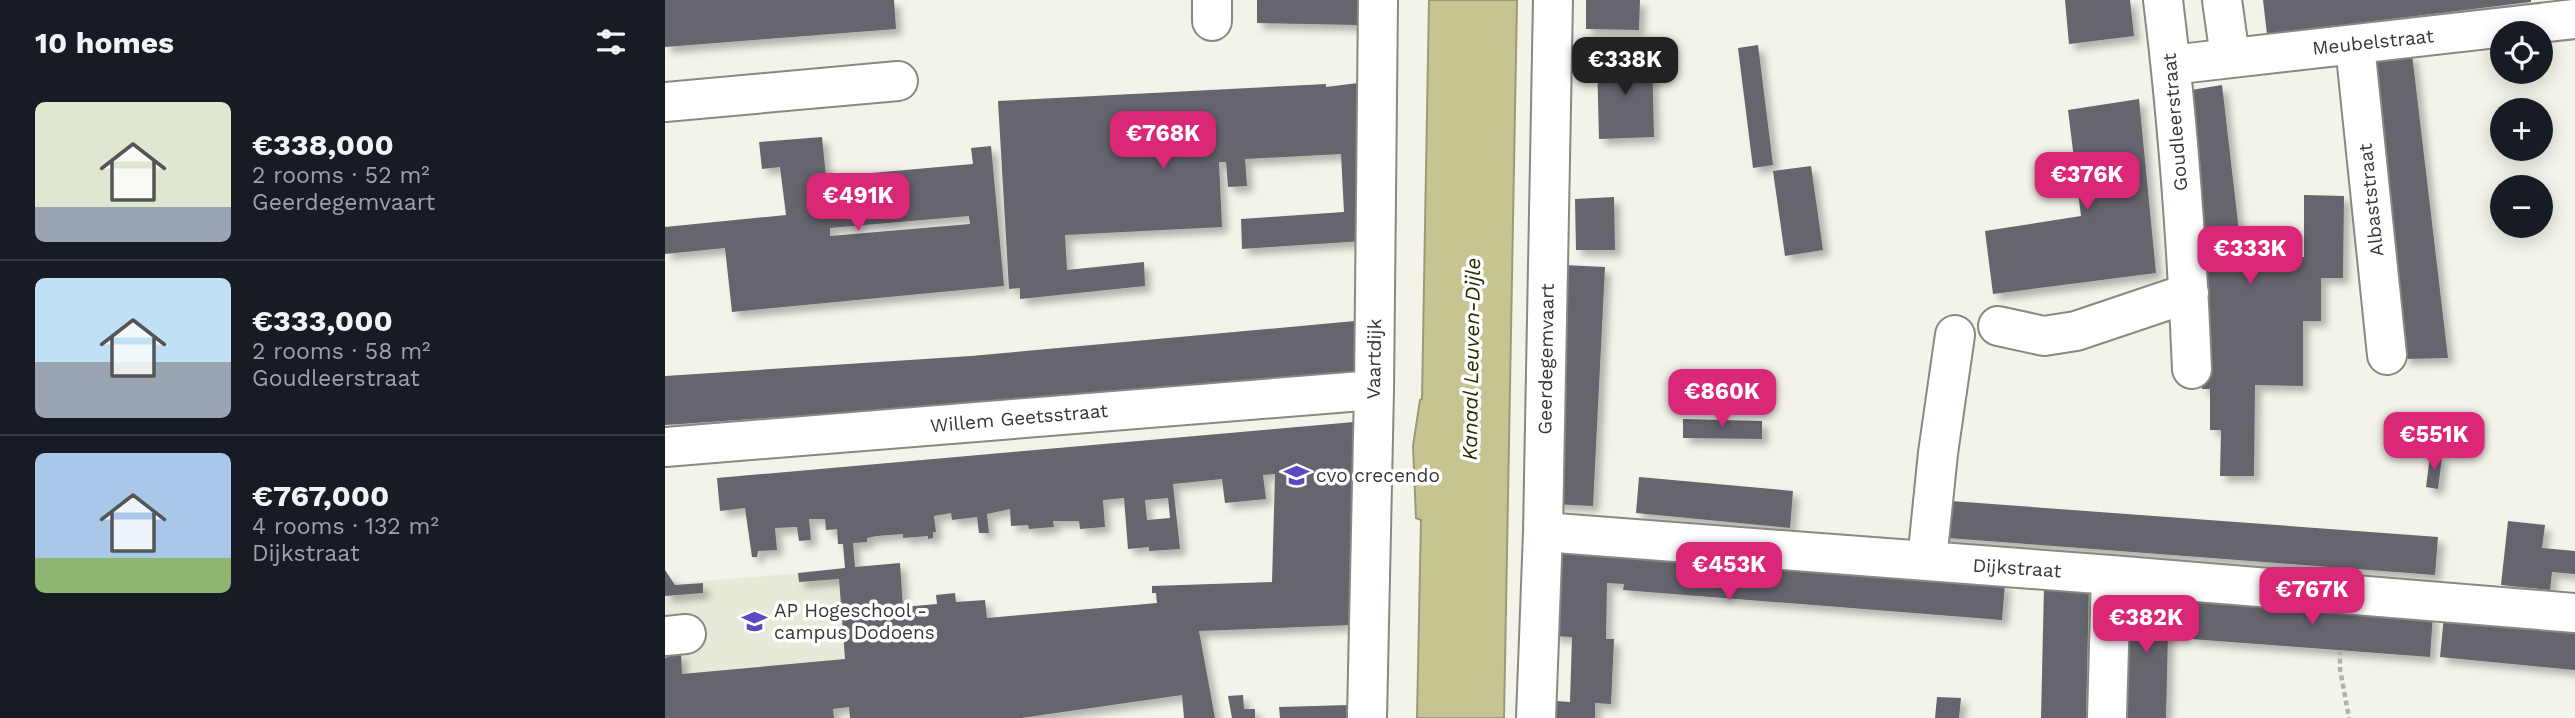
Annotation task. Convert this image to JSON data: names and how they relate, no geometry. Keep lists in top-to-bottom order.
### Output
{
  "streets": {
    "street": [
      "Meubelstraat",
      "Goudleerstraat",
      "Albaststraat",
      "Vaartdijk",
      "Geerdegemvaart",
      "Willem Geetsstraat",
      "Dijkstraat"
    ]
  },
  "crossings": [
    ["Meubelstraat", "Goudleerstraat"],
    ["Meubelstraat", "Albaststraat"],
    ["Vaartdijk", "Willem Geetsstraat"],
    ["Geerdegemvaart", "Dijkstraat"]
  ],
  "water": ["Kanaal Leuven-Dijle"],
  "places": {
    "school or university": ["cvo crecendo", "AP Hogeschool - campus Dodoens"]
  },
  "page": {
    "heading": "10 homes",
    "map_buttons": ["+", "−"],
    "price": [
      "€338K",
      "€768K",
      "€376K",
      "€491K",
      "€333K",
      "€860K",
      "€551K",
      "€453K",
      "€767K",
      "€382K"
    ],
    "list": [
      {
        "name": "€338,000",
        "note": "2 rooms · 52 m² · Geerdegemvaart"
      },
      {
        "name": "€333,000",
        "note": "2 rooms · 58 m² · Goudleerstraat"
      },
      {
        "name": "€767,000",
        "note": "4 rooms · 132 m² · Dijkstraat"
      }
    ]
  }
}
